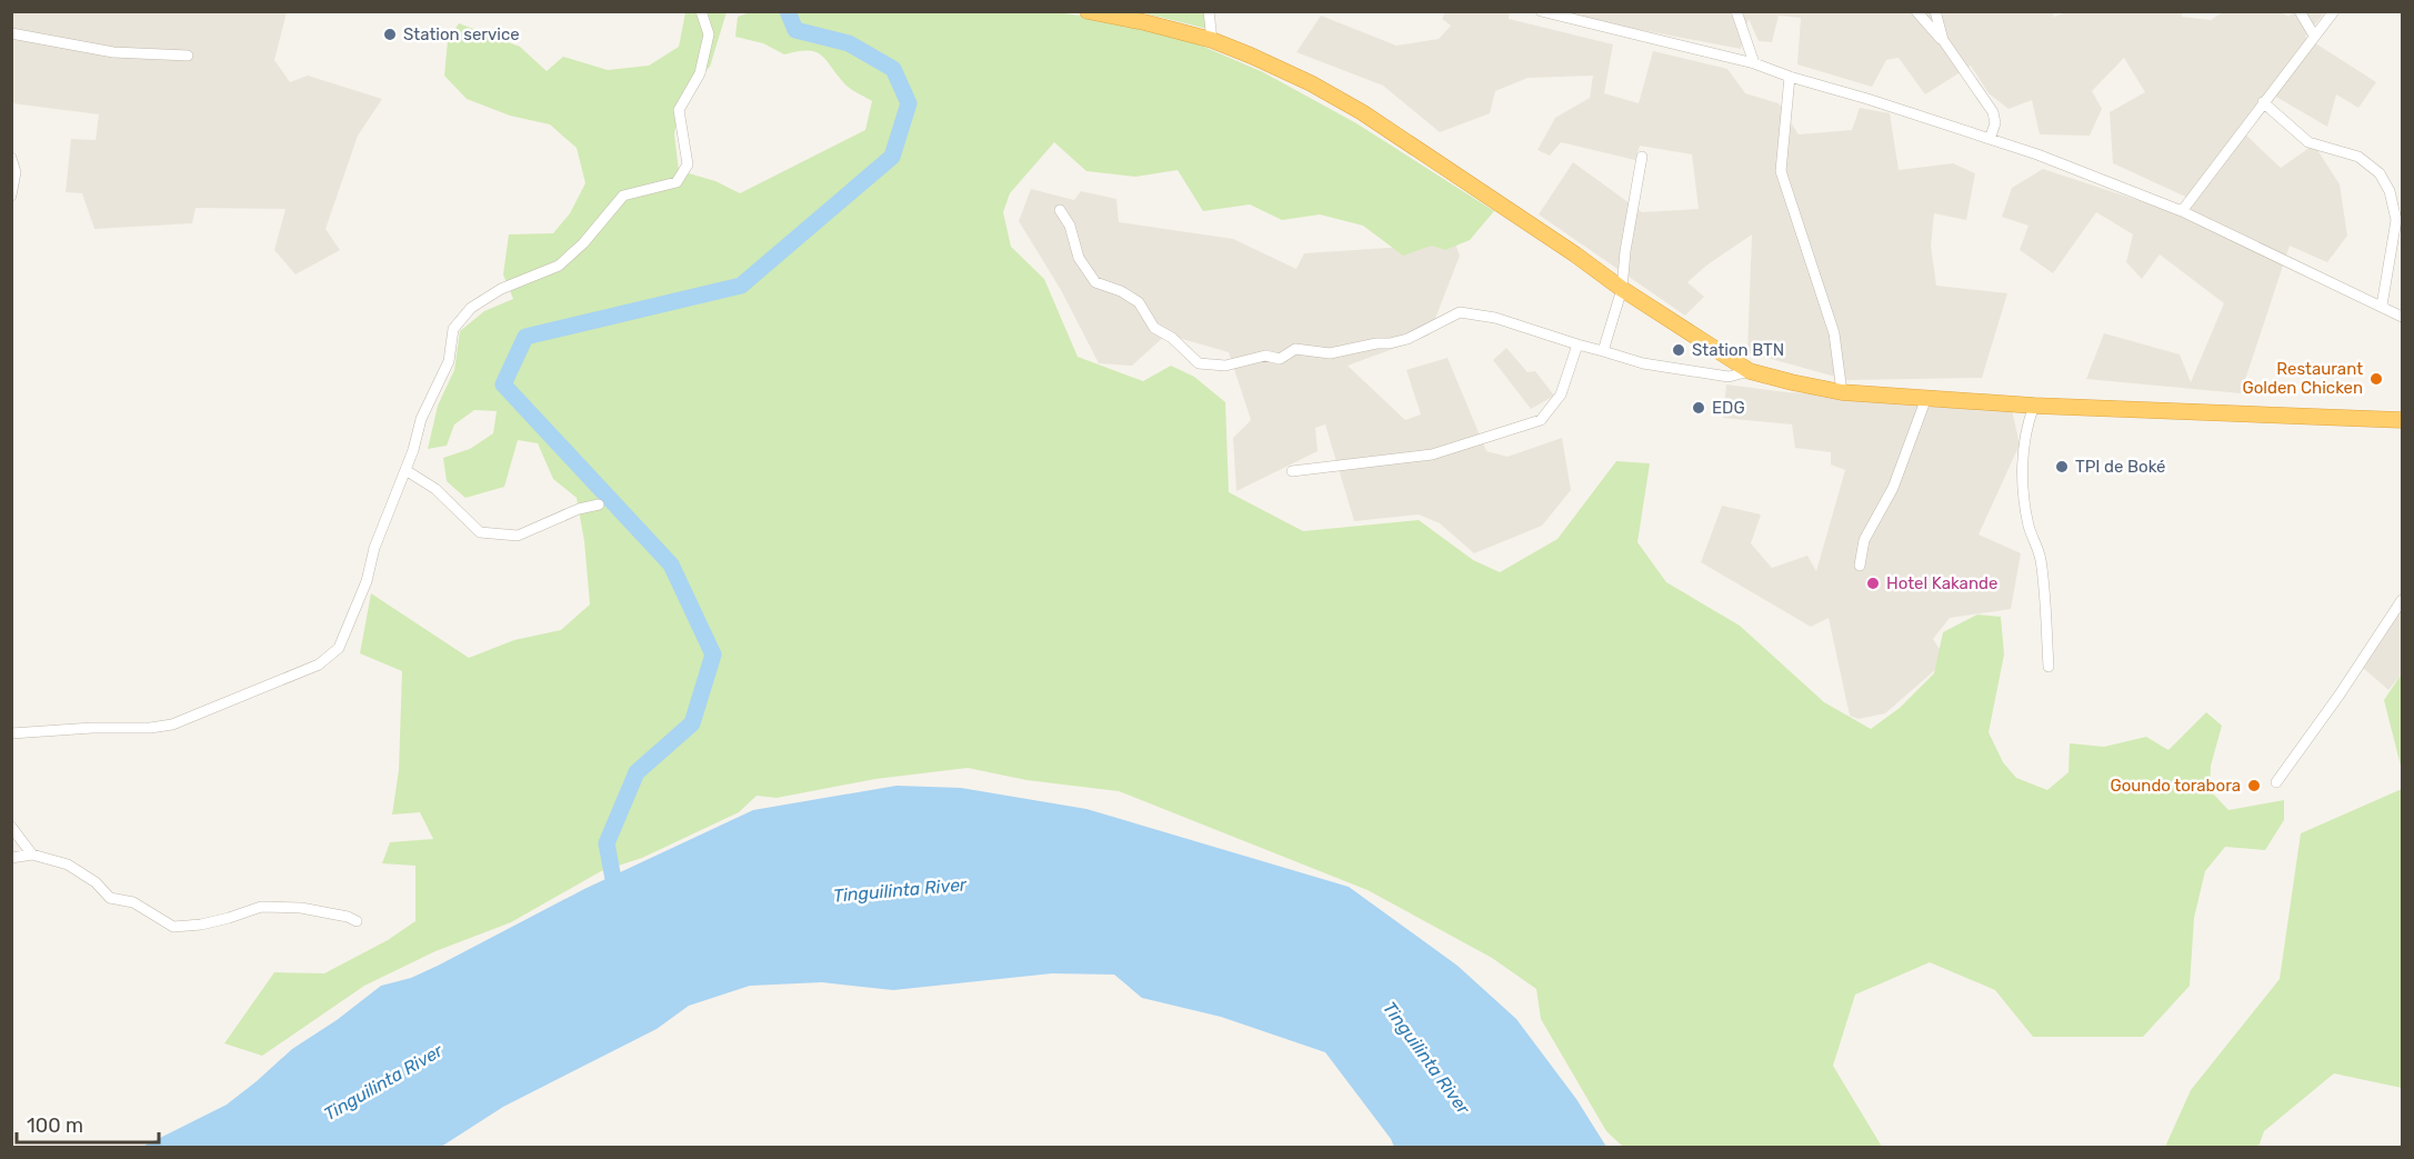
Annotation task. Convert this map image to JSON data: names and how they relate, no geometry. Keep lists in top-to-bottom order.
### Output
{
  "water": ["Tinguilinta River"],
  "places": [
    "Station service",
    "Station BTN",
    "Restaurant Golden Chicken",
    "EDG",
    "TPI de Boké",
    "Hotel Kakande",
    "Goundo torabora"
  ],
  "scale_bar": "100 m"
}
